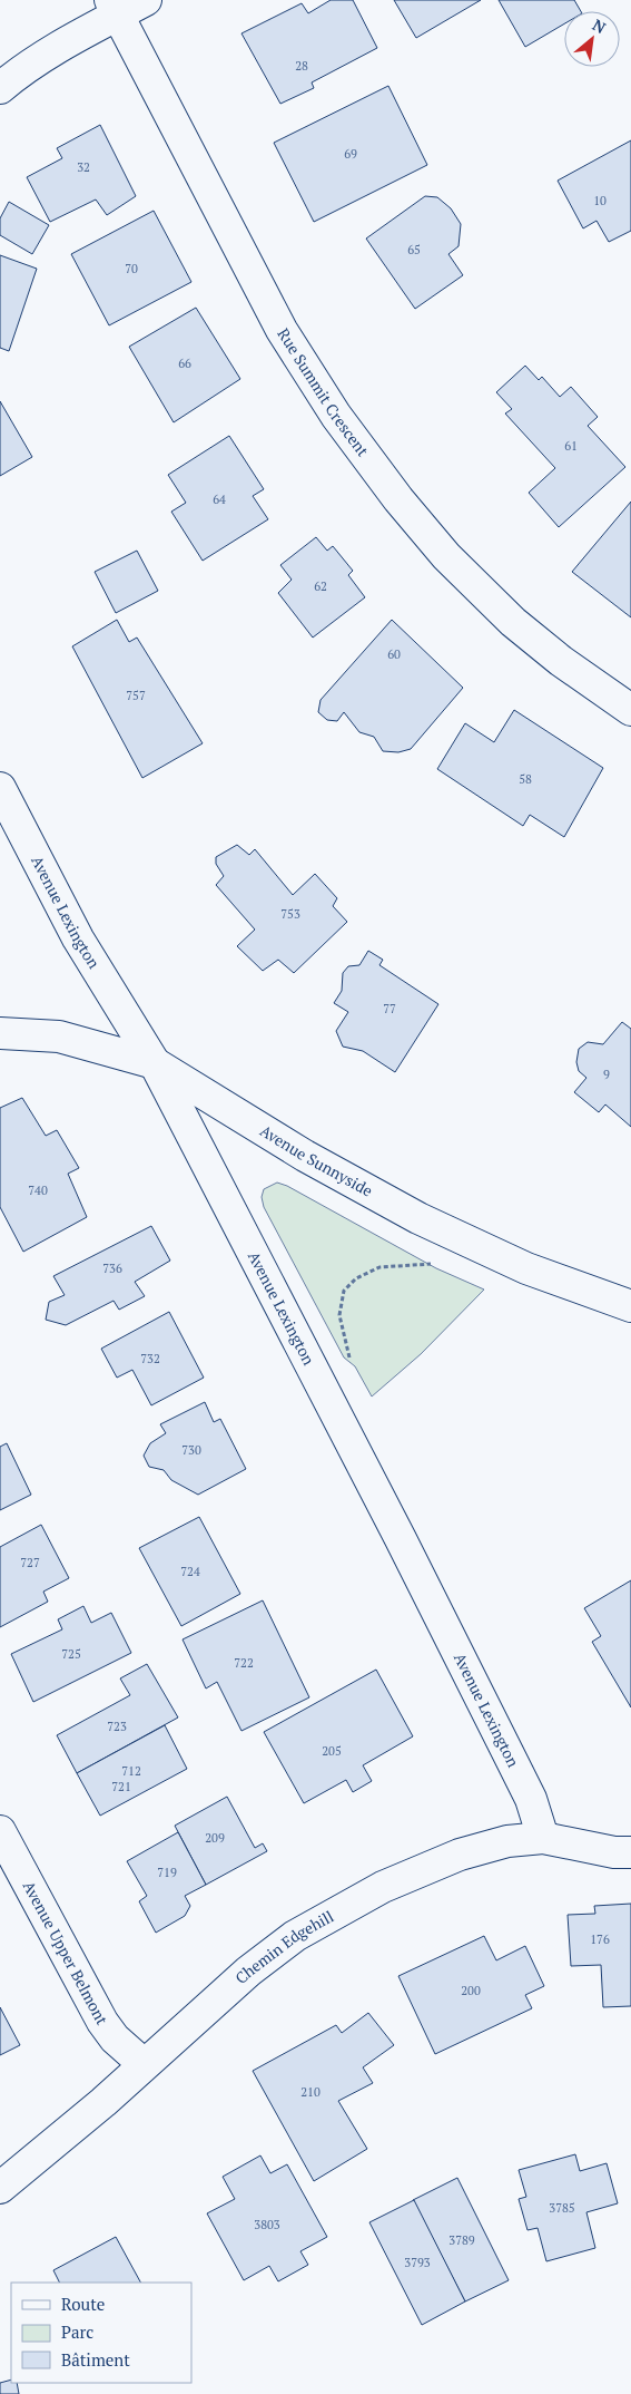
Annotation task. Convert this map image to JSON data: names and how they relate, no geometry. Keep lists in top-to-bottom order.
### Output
{
  "streets": {
    "street": [
      "Rue Summit Crescent",
      "Avenue Lexington",
      "Avenue Sunnyside",
      "Chemin Edgehill",
      "Avenue Upper Belmont"
    ]
  },
  "crossings": [
    ["Avenue Lexington", "Avenue Sunnyside"],
    ["Avenue Lexington", "Chemin Edgehill"],
    ["Chemin Edgehill", "Avenue Upper Belmont"]
  ],
  "house_numbers": [
    "28",
    "69",
    "32",
    "10",
    "65",
    "70",
    "66",
    "61",
    "64",
    "62",
    "60",
    "757",
    "58",
    "753",
    "77",
    "9",
    "740",
    "736",
    "732",
    "730",
    "727",
    "724",
    "725",
    "722",
    "723",
    "205",
    "712",
    "721",
    "209",
    "719",
    "176",
    "200",
    "210",
    "3785",
    "3803",
    "3789",
    "3793"
  ],
  "legend": ["Route", "Parc", "Bâtiment"],
  "north": "top right"
}
